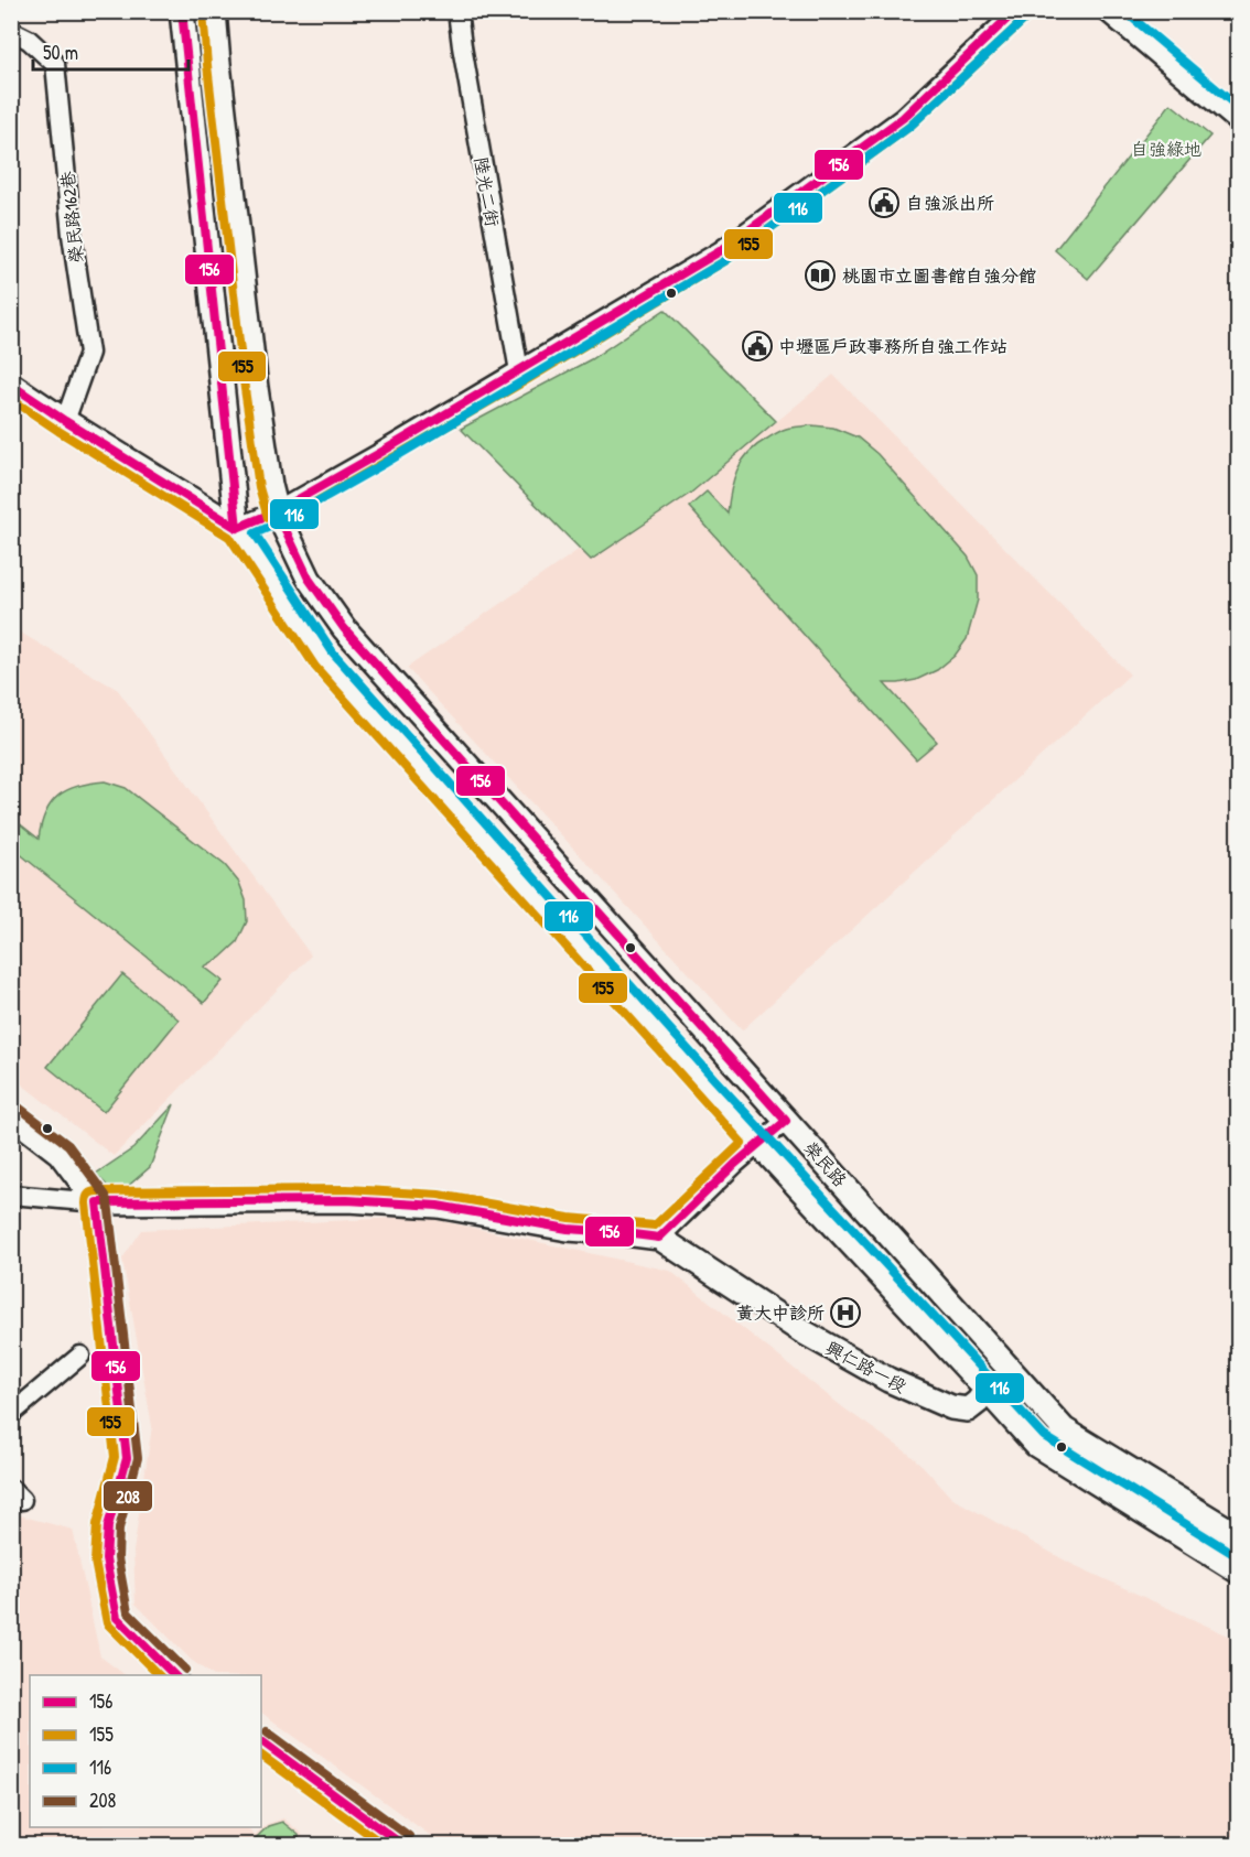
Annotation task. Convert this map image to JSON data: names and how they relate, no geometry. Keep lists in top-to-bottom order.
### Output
{
  "streets": {
    "street": [
      "陸光二街",
      "榮民路162巷",
      "榮民路",
      "興仁路一段"
    ]
  },
  "crossings": [
    ["榮民路162巷", "榮民路"],
    ["榮民路", "興仁路一段"]
  ],
  "parks": ["自強綠地"],
  "places": {
    "public building": ["自強派出所", "中壢區戶政事務所自強工作站"],
    "library": ["桃園市立圖書館自強分館"],
    "hospital": ["黃大中診所"]
  },
  "lines": [
    "transit line 156",
    "transit line 116",
    "transit line 155",
    "transit line 208"
  ],
  "legend": [
    "156",
    "155",
    "116",
    "208"
  ],
  "scale_bar": "50 m"
}
